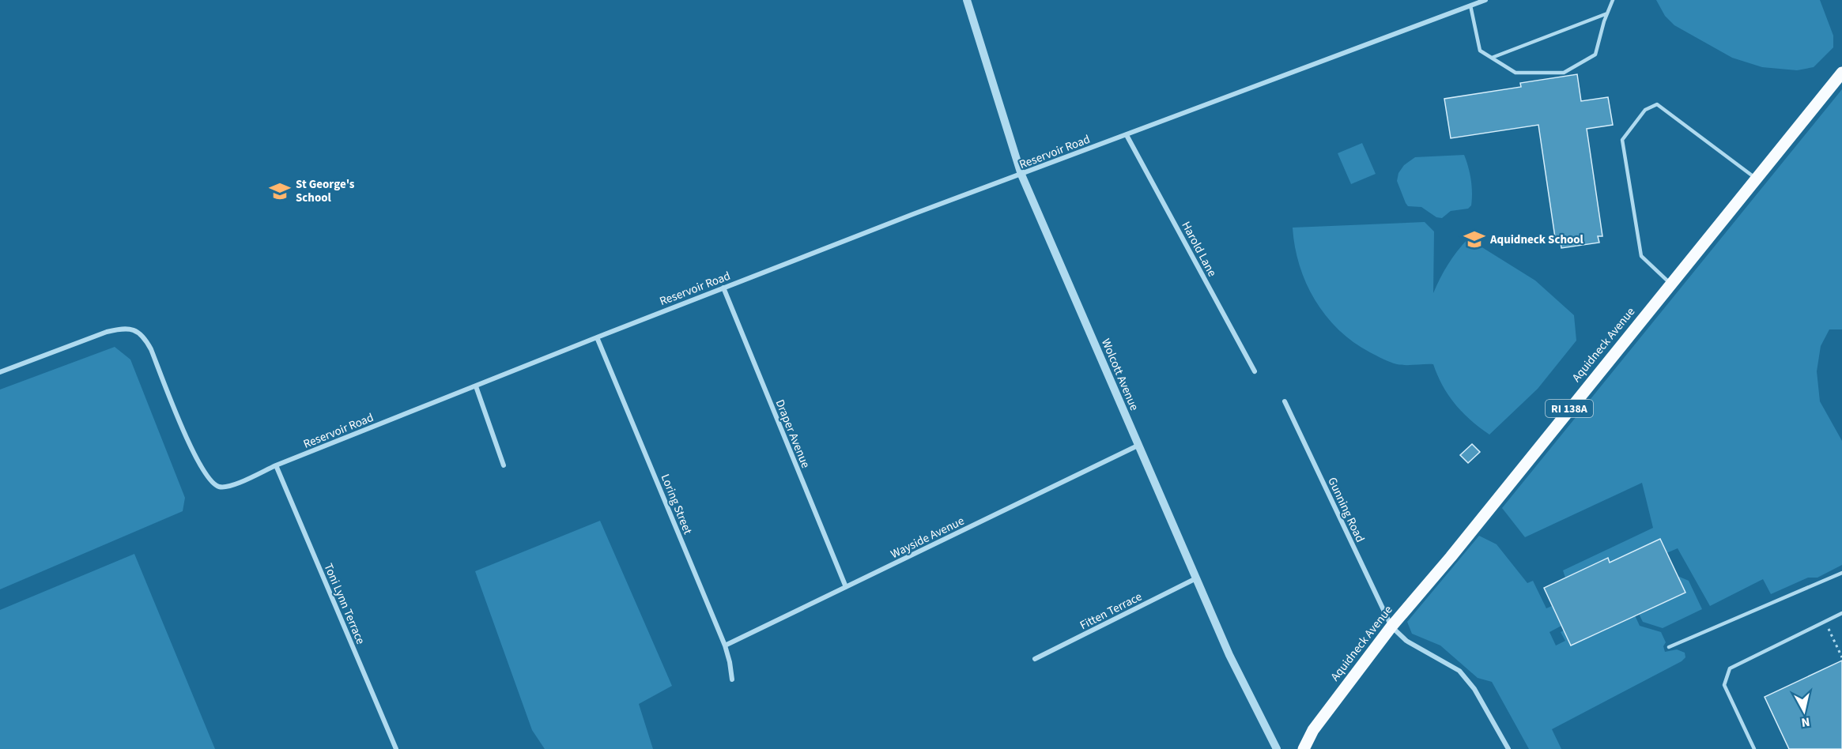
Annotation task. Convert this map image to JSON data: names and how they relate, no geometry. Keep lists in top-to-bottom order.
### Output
{
  "streets": {
    "main road": ["Aquidneck Avenue", "RI 138A"],
    "street": [
      "Reservoir Road",
      "Harold Lane",
      "Wolcott Avenue",
      "Draper Avenue",
      "Loring Street",
      "Gunning Road",
      "Wayside Avenue",
      "Toni Lynn Terrace",
      "Fitten Terrace"
    ]
  },
  "crossings": [
    ["Reservoir Road", "Harold Lane"],
    ["Reservoir Road", "Wolcott Avenue"],
    ["Reservoir Road", "Draper Avenue"],
    ["Reservoir Road", "Loring Street"],
    ["Reservoir Road", "Toni Lynn Terrace"],
    ["Aquidneck Avenue", "Gunning Road"],
    ["Wolcott Avenue", "Wayside Avenue"],
    ["Wolcott Avenue", "Fitten Terrace"],
    ["Draper Avenue", "Wayside Avenue"],
    ["Loring Street", "Wayside Avenue"]
  ],
  "places": {
    "school or university": ["St George's School", "Aquidneck School"]
  },
  "north": "bottom"
}
